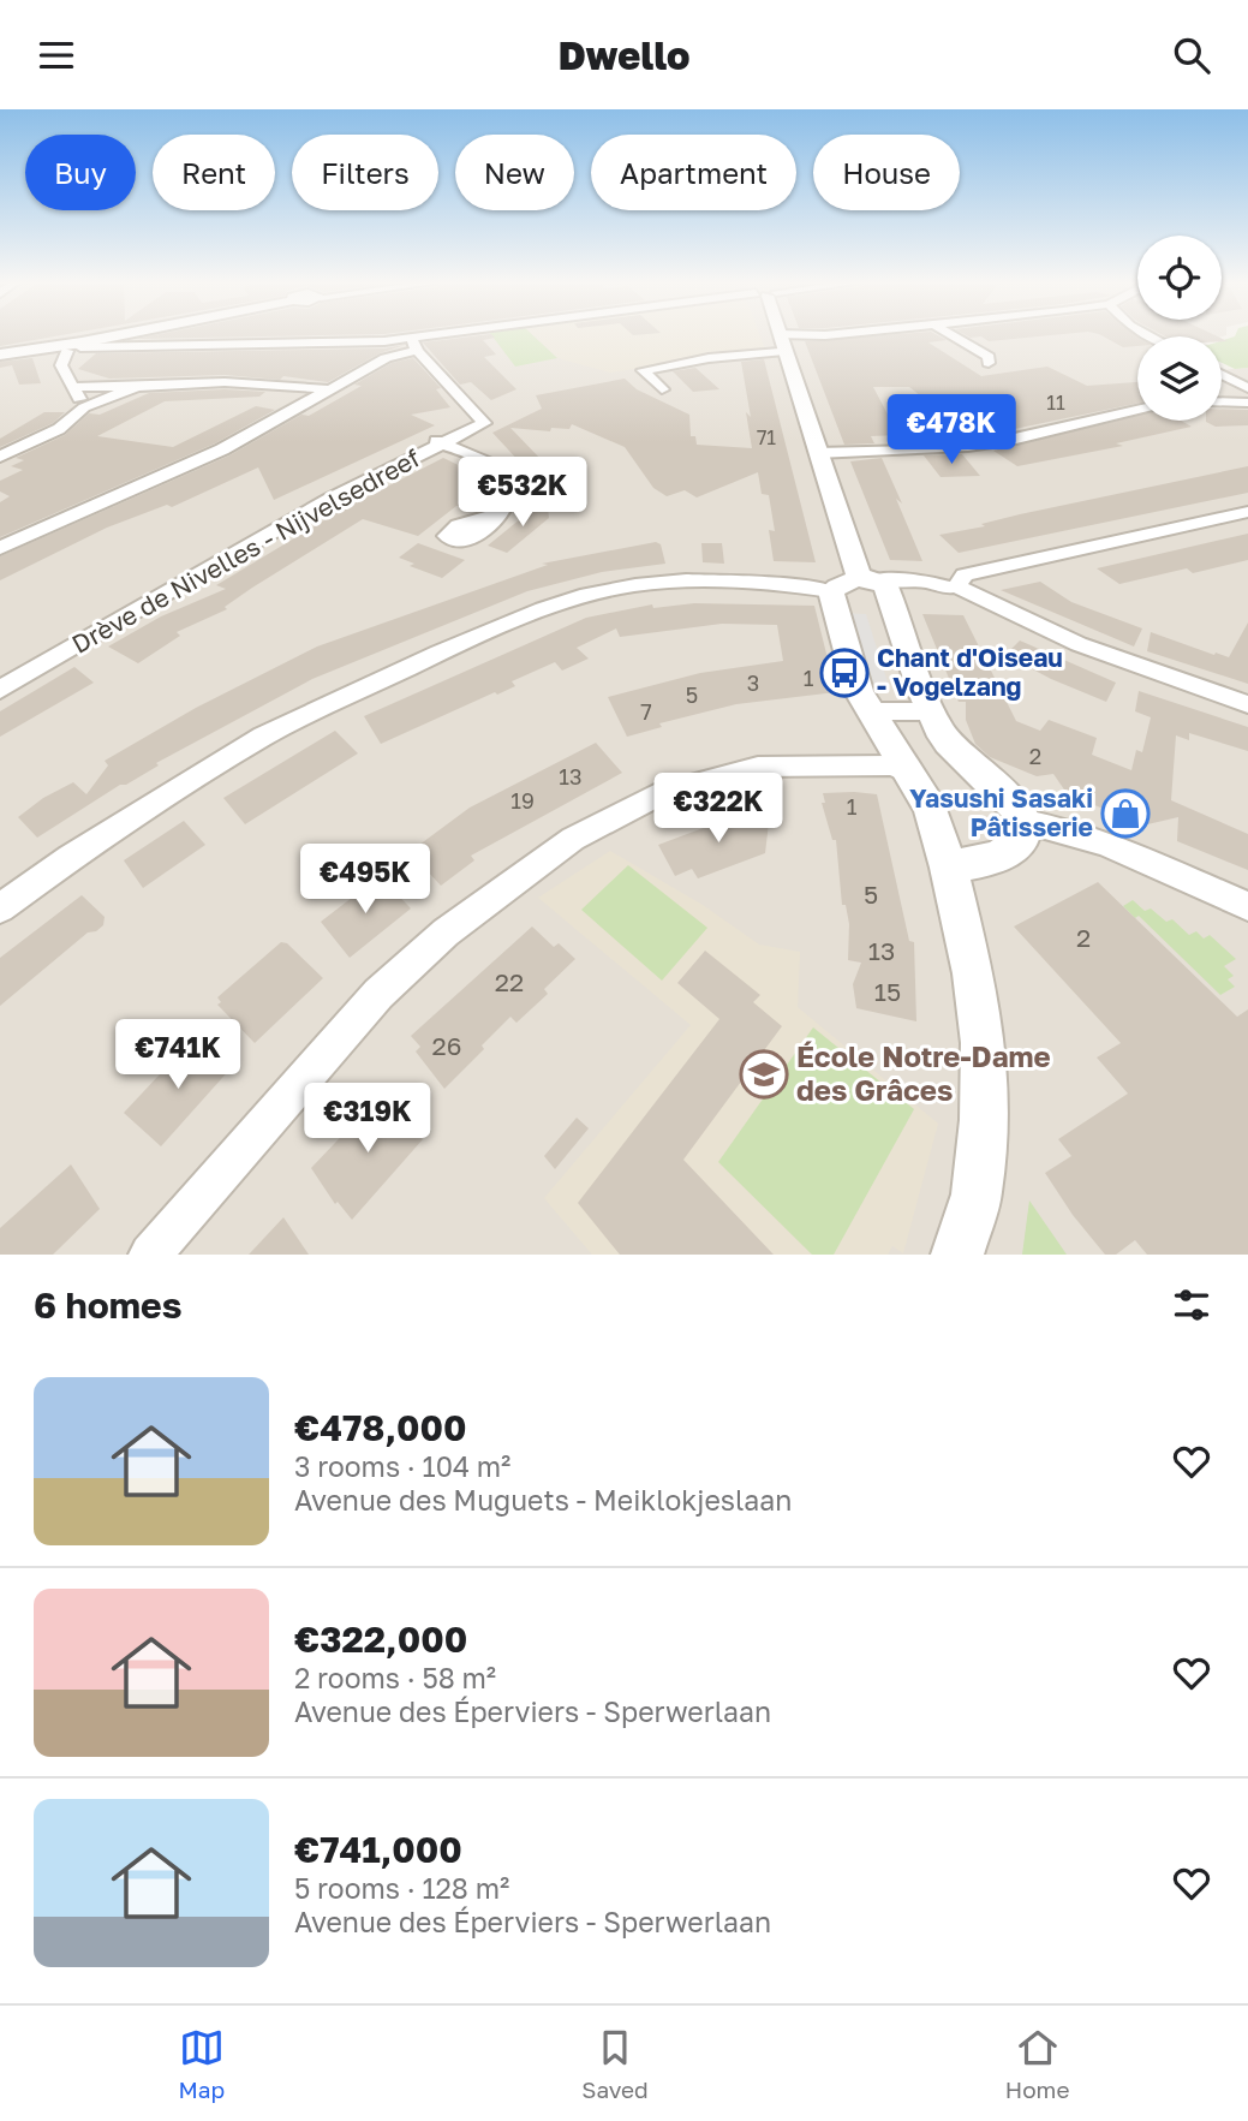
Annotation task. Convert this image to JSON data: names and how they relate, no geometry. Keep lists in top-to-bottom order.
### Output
{
  "streets": {
    "street": ["Drève de Nivelles - Nijvelsedreef"]
  },
  "places": {
    "bus stop": ["Chant d'Oiseau - Vogelzang"],
    "shop": ["Yasushi Sasaki Pâtisserie"],
    "school or university": ["École Notre-Dame des Grâces"]
  },
  "house_numbers": [
    "11",
    "71",
    "1",
    "3",
    "5",
    "7",
    "2",
    "13",
    "19",
    "1",
    "5",
    "2",
    "13",
    "22",
    "15",
    "26"
  ],
  "page": {
    "header": "Dwello",
    "chip": [
      "Buy",
      "Rent",
      "Filters",
      "New",
      "Apartment",
      "House"
    ],
    "price": [
      "€478K",
      "€532K",
      "€322K",
      "€495K",
      "€741K",
      "€319K"
    ],
    "heading": "6 homes",
    "list": [
      {
        "name": "€478,000",
        "note": "3 rooms · 104 m² · Avenue des Muguets - Meiklokjeslaan"
      },
      {
        "name": "€322,000",
        "note": "2 rooms · 58 m² · Avenue des Éperviers - Sperwerlaan"
      },
      {
        "name": "€741,000",
        "note": "5 rooms · 128 m² · Avenue des Éperviers - Sperwerlaan"
      }
    ],
    "tabs": ["Map", "Saved", "Home"]
  }
}
